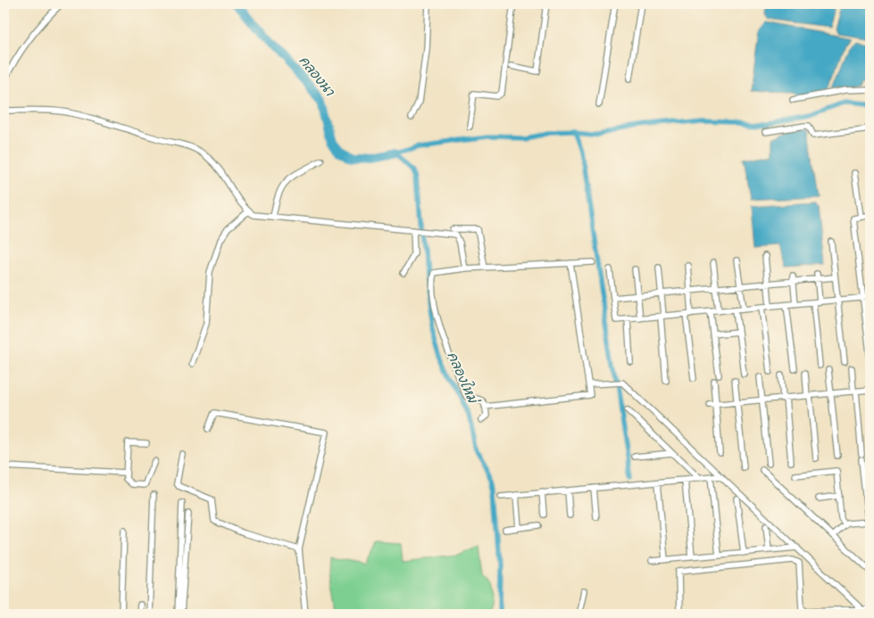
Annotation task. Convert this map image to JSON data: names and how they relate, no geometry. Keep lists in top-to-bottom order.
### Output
{
  "water": ["คลองนา", "คลองใหม่"]
}
